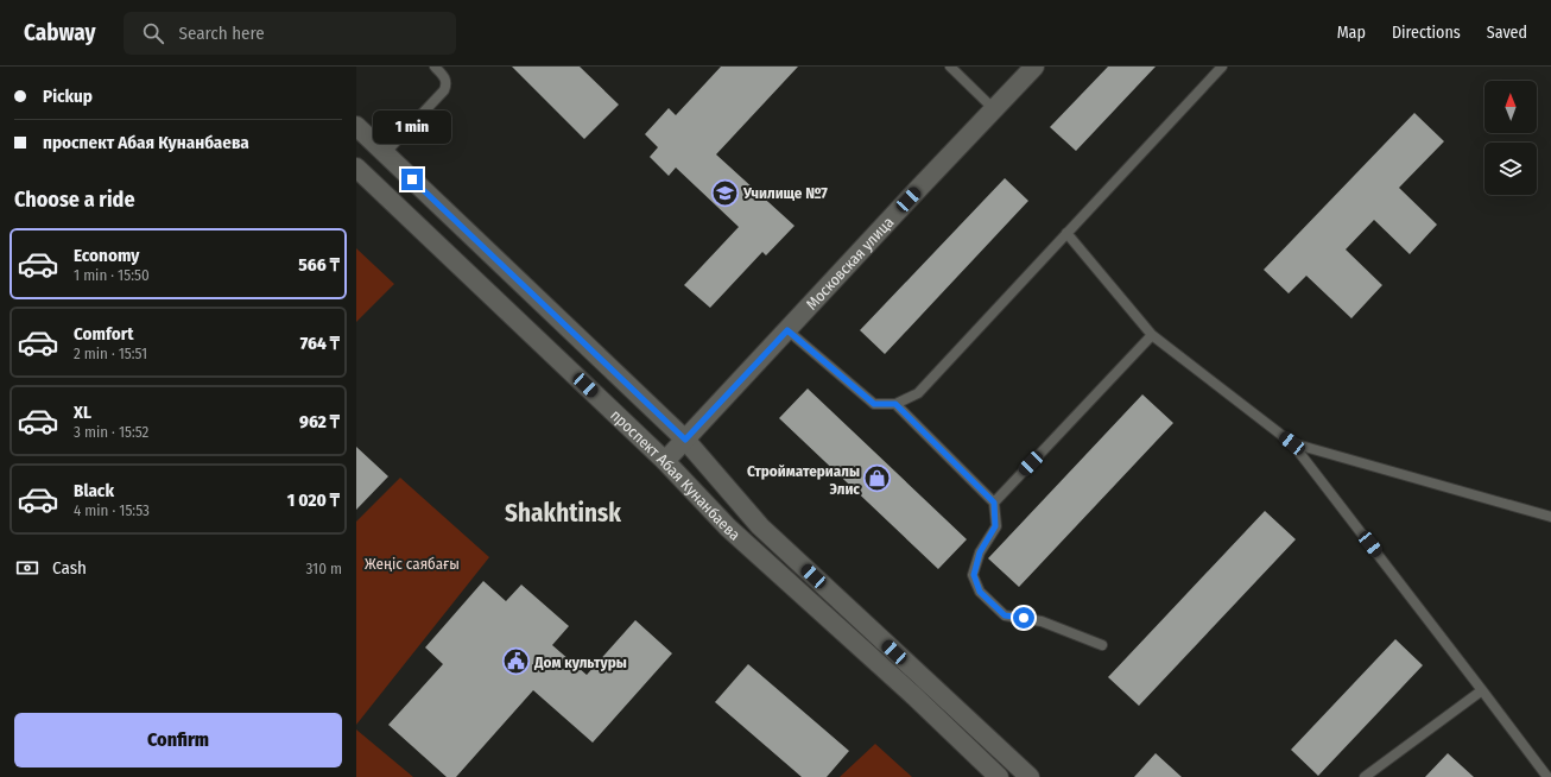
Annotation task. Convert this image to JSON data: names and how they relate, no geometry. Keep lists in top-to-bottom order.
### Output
{
  "streets": {
    "street": ["Московская улица", "проспект Абая Кунанбаева"]
  },
  "crossings": [
    ["Московская улица", "проспект Абая Кунанбаева"]
  ],
  "districts": ["Shakhtinsk"],
  "parks": ["Жеңіс саябағы"],
  "places": {
    "school or university": ["Училище №7"],
    "shop": ["Стройматериалы Элис"],
    "public building": ["Дом культуры"]
  },
  "north": "top",
  "page": {
    "header": "Cabway",
    "search": "Search here",
    "nav": ["Map", "Directions", "Saved"],
    "banner": ["Pickup", "проспект Абая Кунанбаева"],
    "bubble": "1 min",
    "heading": "Choose a ride",
    "list": [
      {
        "name": "Economy",
        "note": "1 min · 15:50",
        "value": "566 ₸"
      },
      {
        "name": "Comfort",
        "note": "2 min · 15:51",
        "value": "764 ₸"
      },
      {
        "name": "XL",
        "note": "3 min · 15:52",
        "value": "962 ₸"
      },
      {
        "name": "Black",
        "note": "4 min · 15:53",
        "value": "1 020 ₸"
      }
    ],
    "pay": ["Cash", "310 m"],
    "buttons": "Confirm"
  }
}
